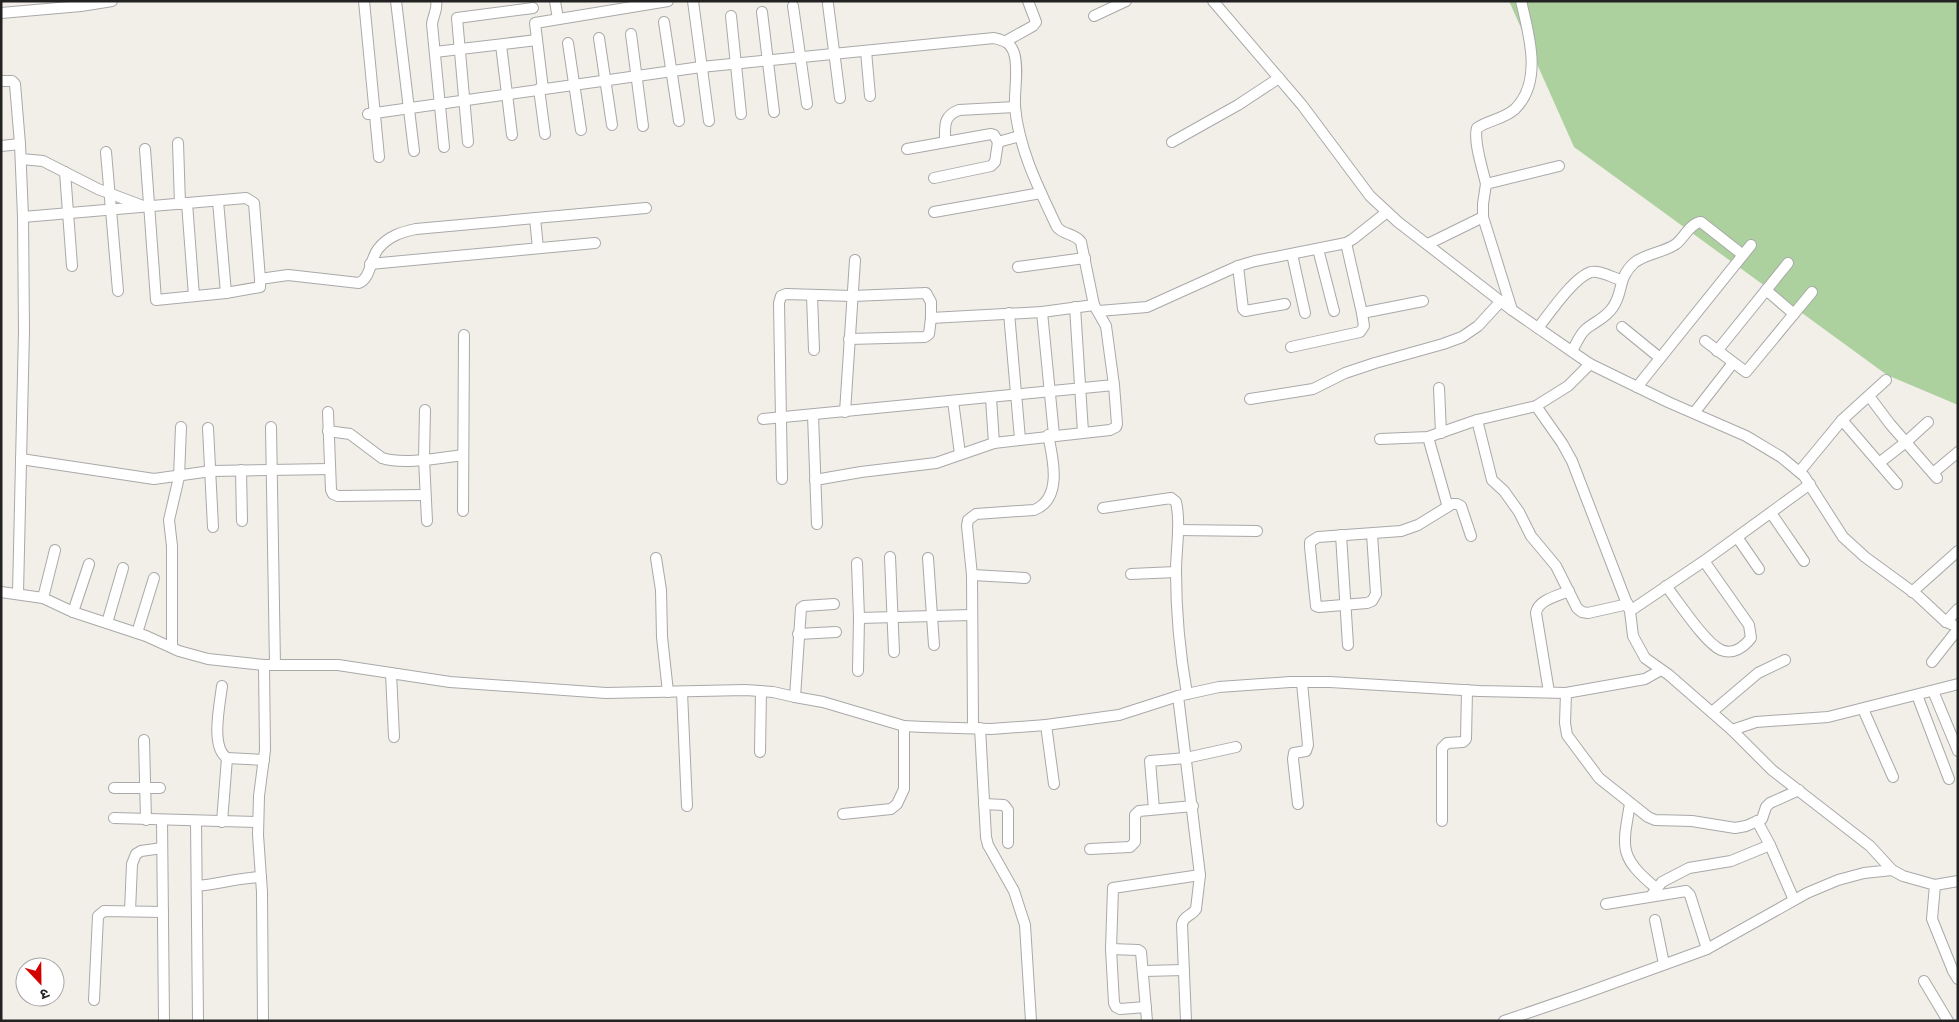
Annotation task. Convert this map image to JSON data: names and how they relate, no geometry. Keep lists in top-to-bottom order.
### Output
{
  "north": "bottom"
}
